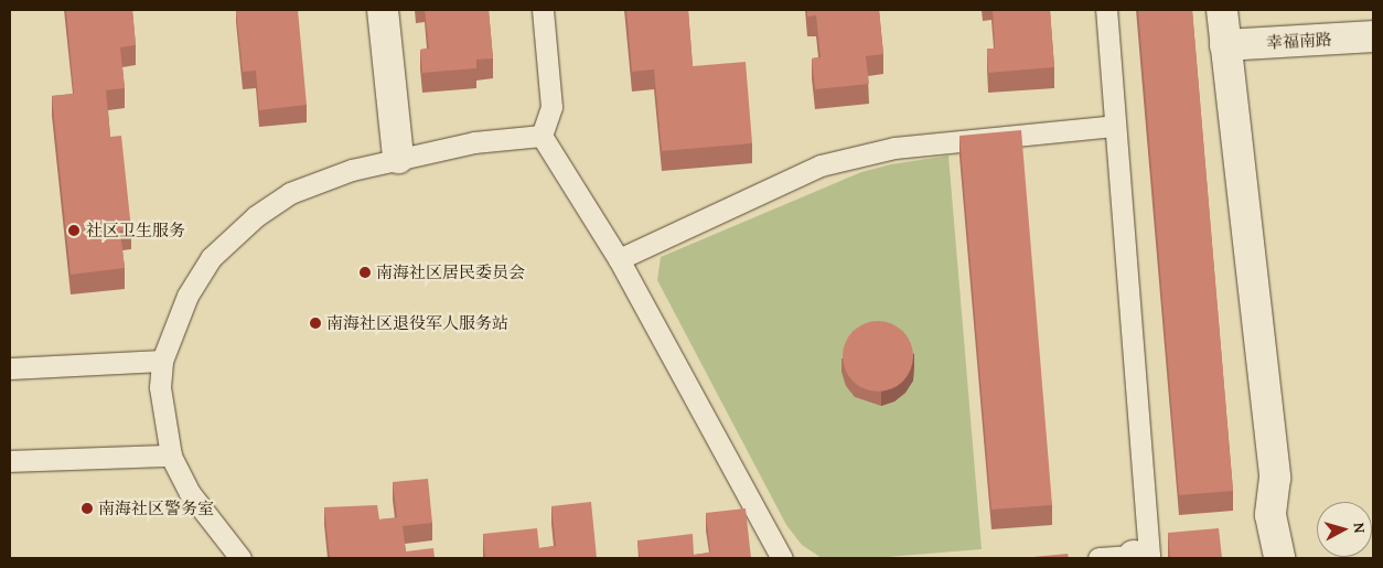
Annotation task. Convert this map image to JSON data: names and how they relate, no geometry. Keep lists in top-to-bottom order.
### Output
{
  "streets": {
    "street": ["幸福南路"]
  },
  "places": [
    "社区卫生服务",
    "南海社区居民委员会",
    "南海社区退役军人服务站",
    "南海社区警务室"
  ],
  "north": "right"
}
